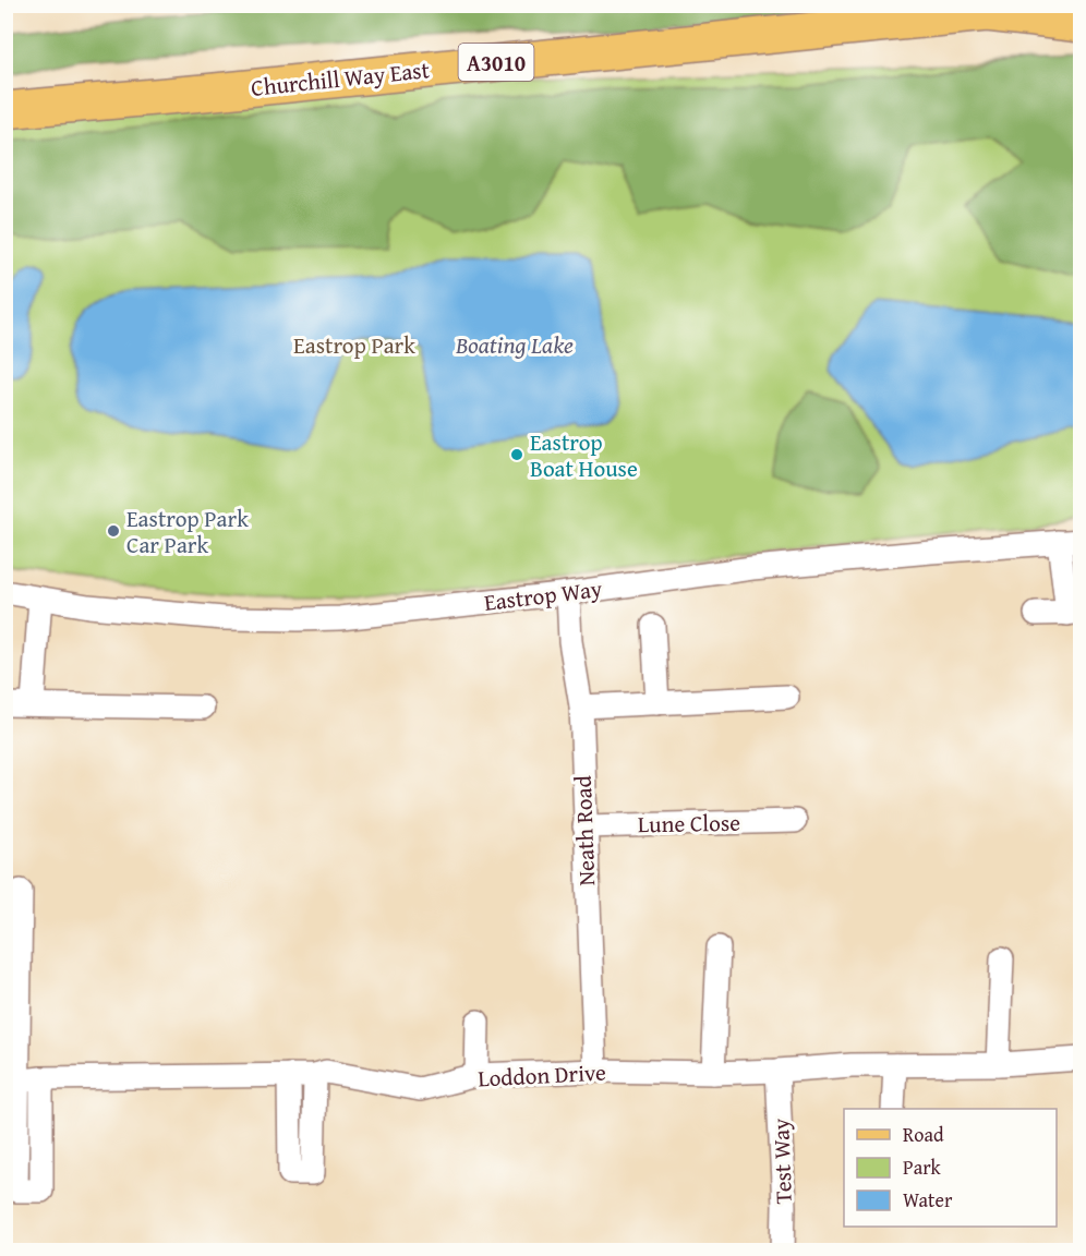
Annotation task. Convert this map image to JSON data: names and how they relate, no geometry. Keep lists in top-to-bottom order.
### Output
{
  "streets": {
    "main road": ["A3010", "Churchill Way East"],
    "street": [
      "Eastrop Way",
      "Lune Close",
      "Neath Road",
      "Loddon Drive",
      "Test Way"
    ]
  },
  "crossings": [
    ["Eastrop Way", "Neath Road"],
    ["Lune Close", "Neath Road"],
    ["Neath Road", "Loddon Drive"],
    ["Loddon Drive", "Test Way"]
  ],
  "water": ["Boating Lake"],
  "parks": ["Eastrop Park"],
  "places": ["Eastrop Boat House", "Eastrop Park Car Park"],
  "legend": ["Road", "Park", "Water"]
}
